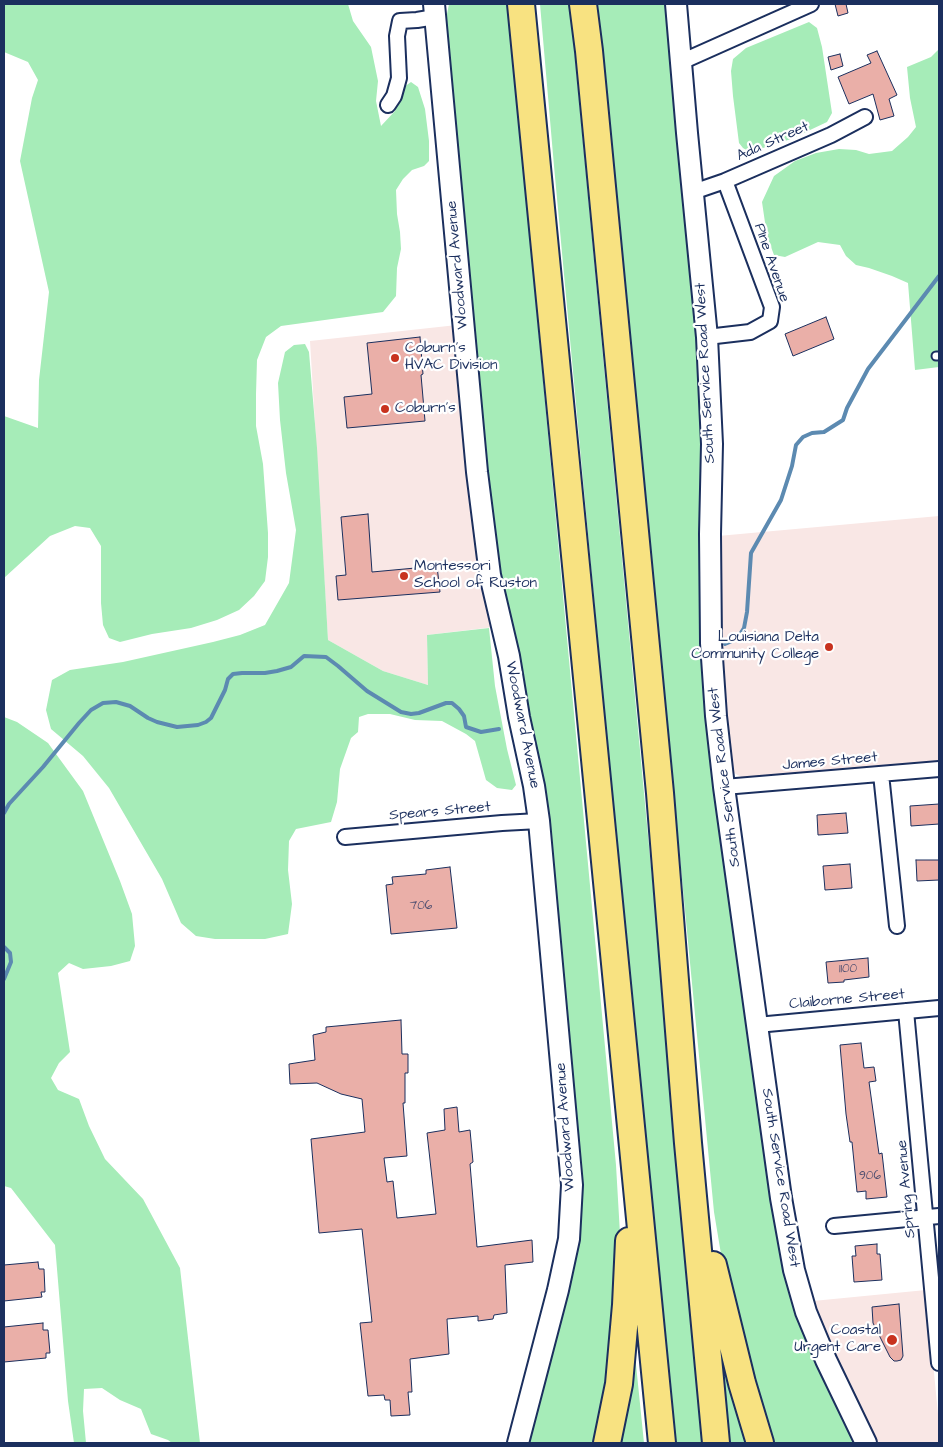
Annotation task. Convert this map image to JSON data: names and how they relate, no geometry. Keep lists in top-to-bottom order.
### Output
{
  "streets": {
    "main road": ["Woodward Avenue", "South Service Road West"],
    "street": [
      "Ada Street",
      "PIne Avenue",
      "James Street",
      "Spears Street",
      "Claiborne Street",
      "Spring Avenue"
    ]
  },
  "crossings": [
    ["Ada Street", "PIne Avenue"],
    ["Ada Street", "South Service Road West"],
    ["PIne Avenue", "South Service Road West"],
    ["Woodward Avenue", "Spears Street"],
    ["South Service Road West", "James Street"],
    ["South Service Road West", "Claiborne Street"],
    ["Claiborne Street", "Spring Avenue"]
  ],
  "places": [
    "Coburn's HVAC Division",
    "Coburn's",
    "Montessori School of Ruston",
    "Louisiana Delta Community College",
    "Coastal Urgent Care"
  ],
  "house_numbers": ["706", "1100", "906"]
}
